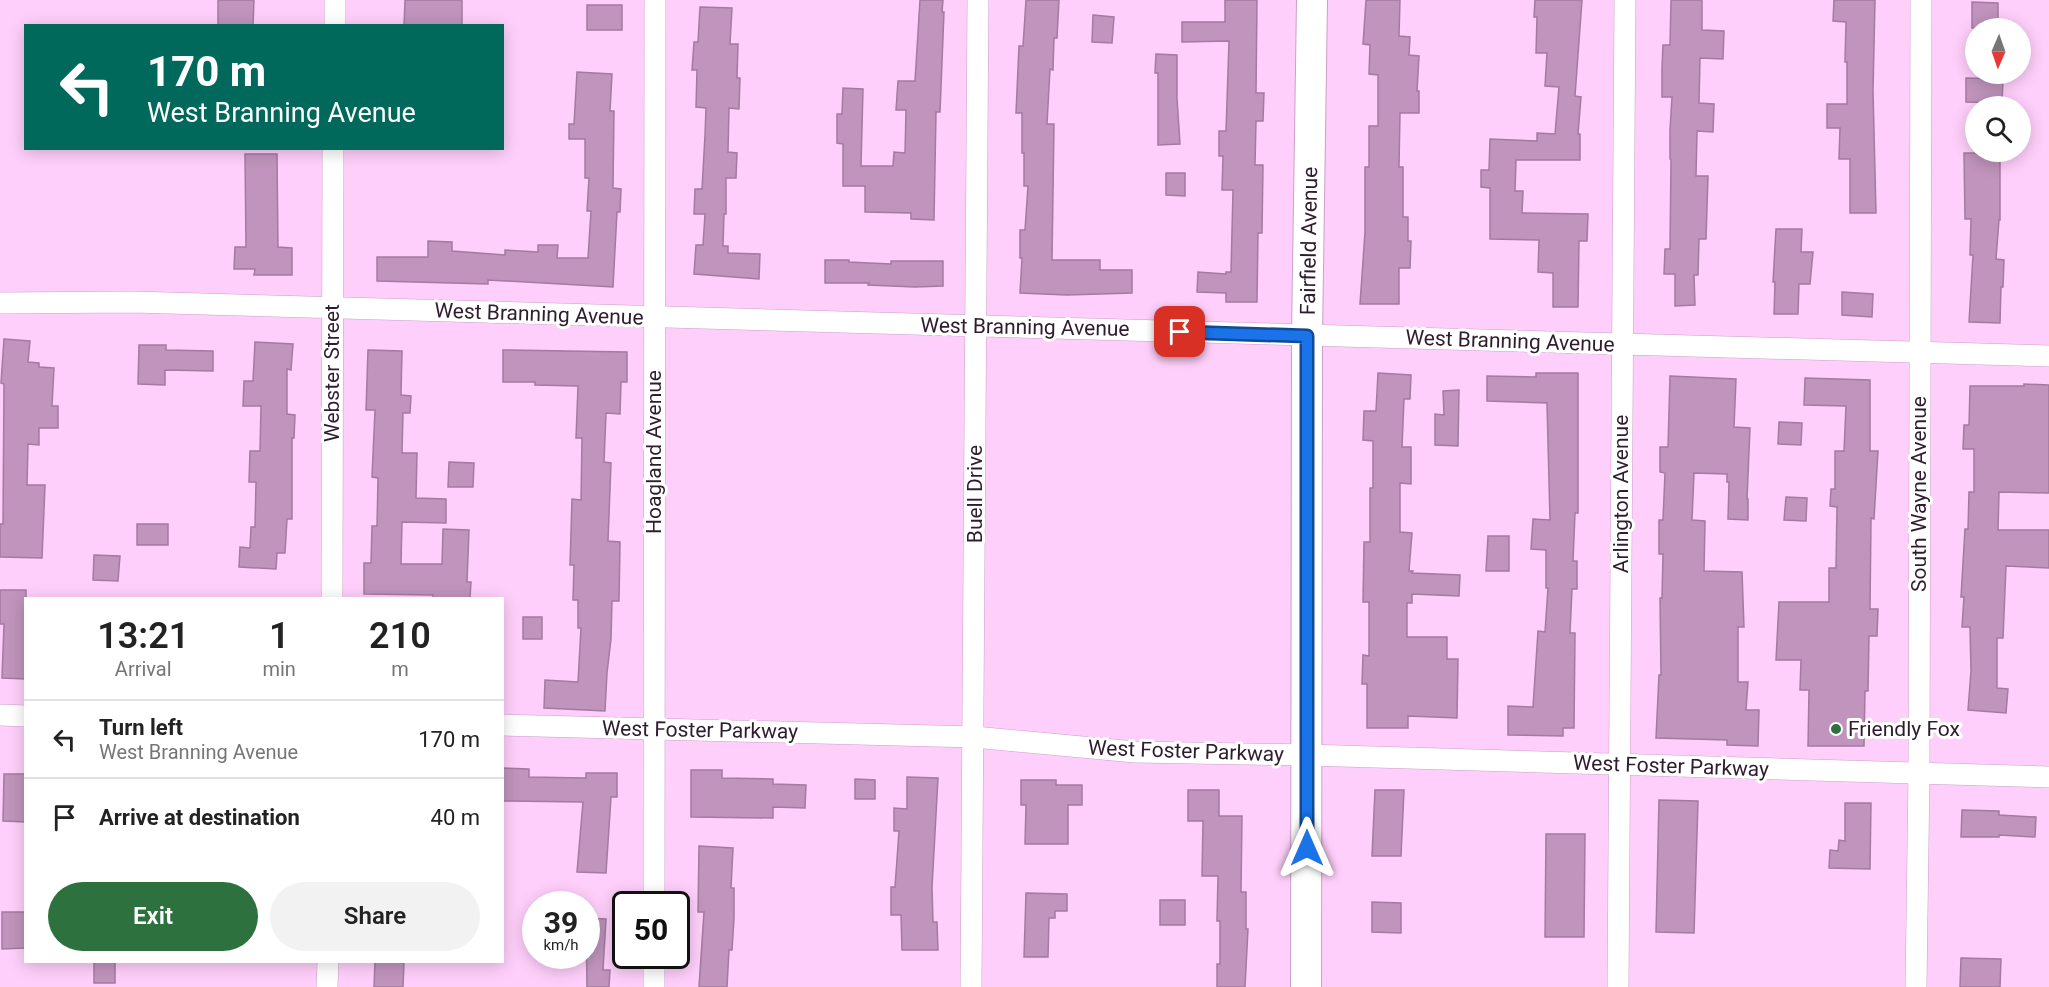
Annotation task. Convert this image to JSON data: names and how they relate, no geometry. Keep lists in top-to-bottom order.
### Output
{
  "streets": {
    "main road": ["Fairfield Avenue"],
    "street": [
      "West Branning Avenue",
      "Webster Street",
      "Hoagland Avenue",
      "Buell Drive",
      "Arlington Avenue",
      "South Wayne Avenue",
      "West Foster Parkway"
    ]
  },
  "crossings": [
    ["Fairfield Avenue", "West Branning Avenue"],
    ["Fairfield Avenue", "West Foster Parkway"],
    ["West Branning Avenue", "Webster Street"],
    ["West Branning Avenue", "Hoagland Avenue"],
    ["West Branning Avenue", "Buell Drive"],
    ["West Branning Avenue", "Arlington Avenue"],
    ["West Branning Avenue", "South Wayne Avenue"],
    ["Hoagland Avenue", "West Foster Parkway"],
    ["Buell Drive", "West Foster Parkway"],
    ["Arlington Avenue", "West Foster Parkway"],
    ["South Wayne Avenue", "West Foster Parkway"]
  ],
  "places": ["Friendly Fox"],
  "north": "bottom",
  "page": {
    "turn": ["170 m", "West Branning Avenue"],
    "eta": [
      "13:21",
      "Arrival",
      "1",
      "min",
      "210",
      "m"
    ],
    "list": [
      {
        "name": "Turn left",
        "note": "West Branning Avenue",
        "value": "170 m"
      },
      {
        "name": "Arrive at destination",
        "value": "40 m"
      }
    ],
    "buttons": ["Exit", "Share"],
    "speed": "39 km/h",
    "limit": "50"
  }
}
